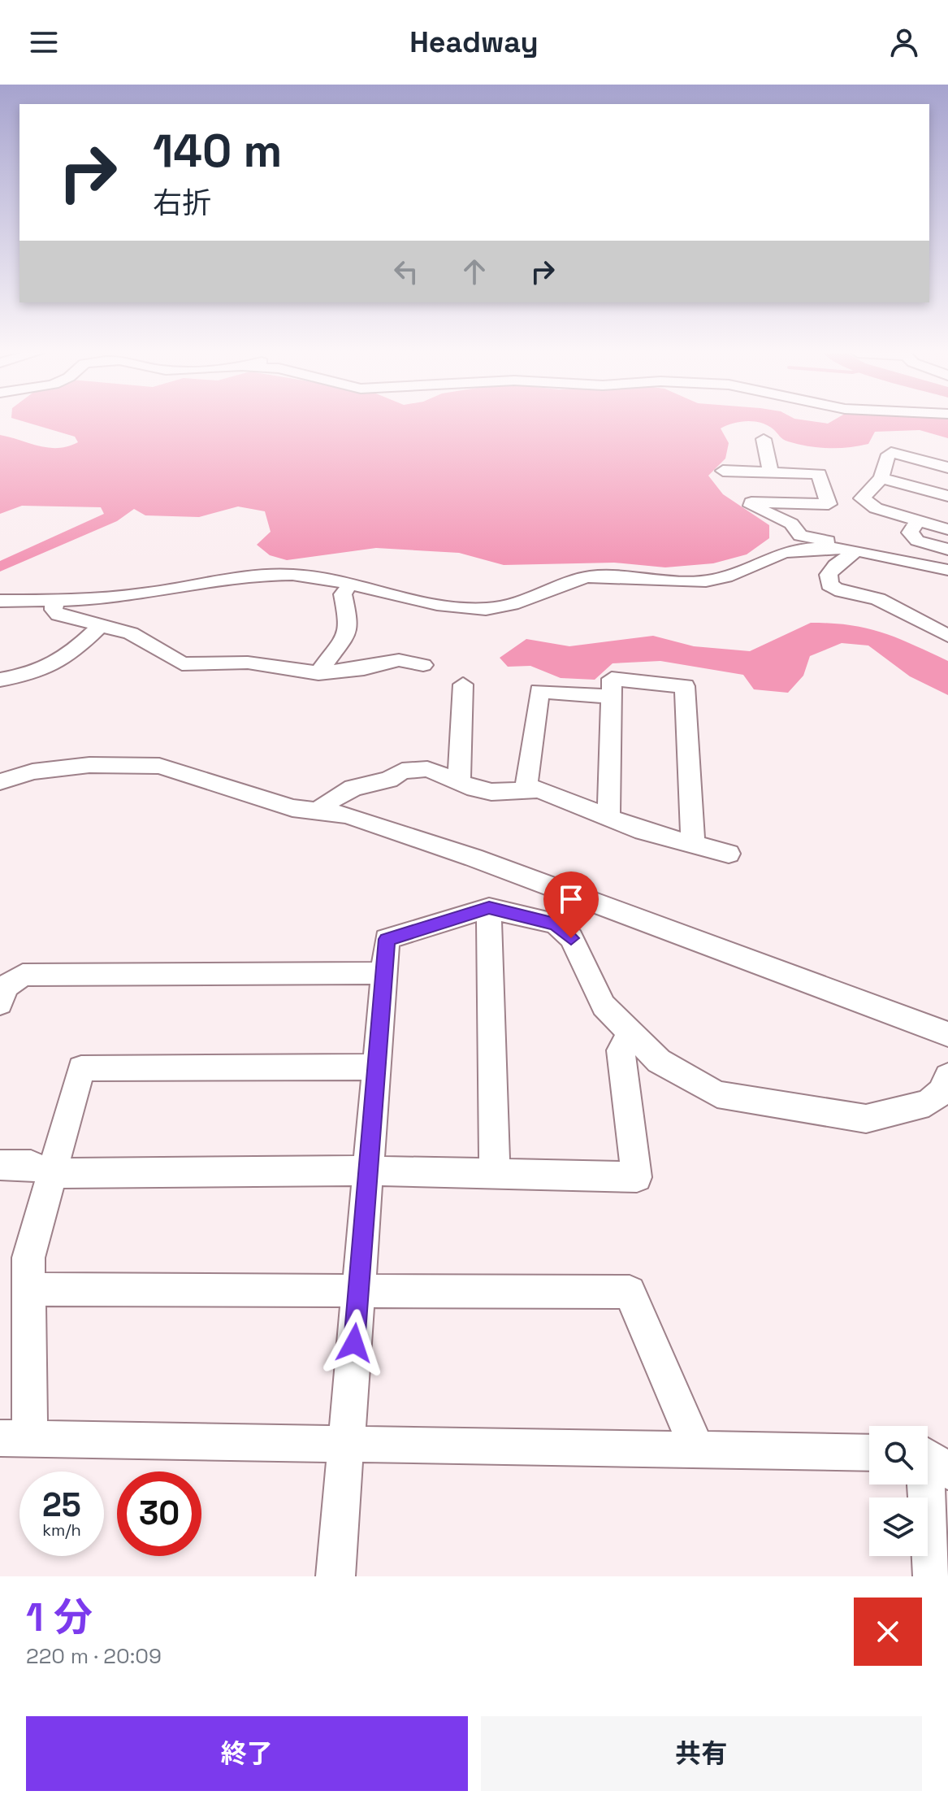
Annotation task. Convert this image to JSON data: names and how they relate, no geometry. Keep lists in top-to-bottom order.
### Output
{
  "page": {
    "header": "Headway",
    "turn": ["140 m", "右折"],
    "speed": "25 km/h",
    "limit": "30",
    "heading": ["1 分", "220 m · 20:09"],
    "buttons": ["終了", "共有"]
  }
}
